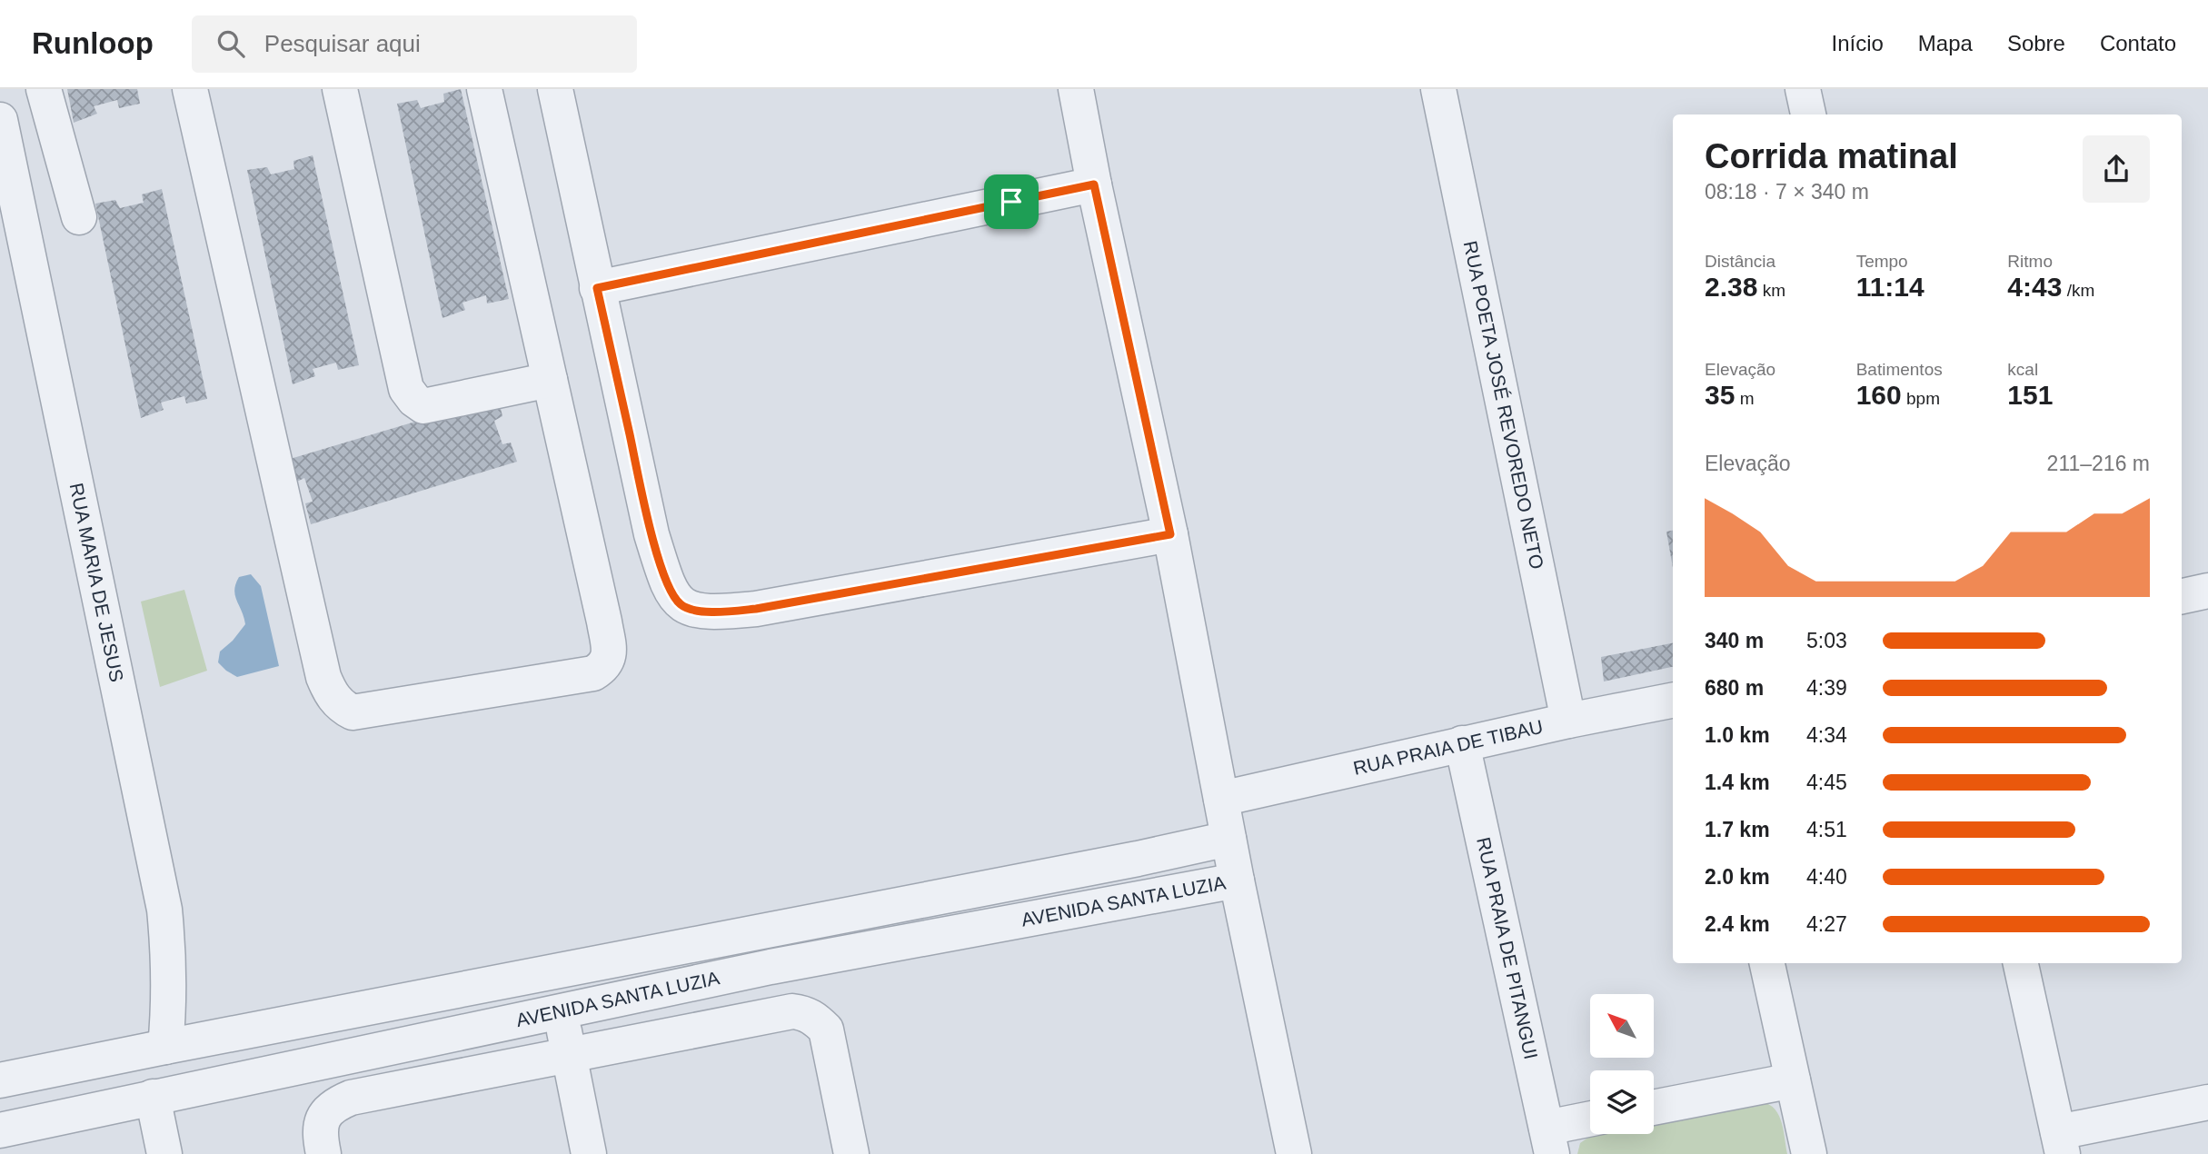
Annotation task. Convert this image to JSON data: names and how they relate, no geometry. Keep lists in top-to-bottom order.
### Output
{
  "streets": {
    "street": [
      "RUA POETA JOSÉ REVOREDO NETO",
      "RUA MARIA DE JESUS",
      "RUA PRAIA DE TIBAU",
      "AVENIDA SANTA LUZIA",
      "RUA PRAIA DE PITANGUI"
    ]
  },
  "crossings": [
    ["RUA POETA JOSÉ REVOREDO NETO", "RUA PRAIA DE TIBAU"],
    ["RUA MARIA DE JESUS", "AVENIDA SANTA LUZIA"],
    ["RUA PRAIA DE TIBAU", "RUA PRAIA DE PITANGUI"]
  ],
  "north": "top left",
  "page": {
    "header": "Runloop",
    "search": "Pesquisar aqui",
    "nav": [
      "Início",
      "Mapa",
      "Sobre",
      "Contato"
    ],
    "heading": ["Corrida matinal", "08:18 · 7 × 340 m"],
    "stats": [
      ["Distância", "2.38 km"],
      ["Tempo", "11:14"],
      ["Ritmo", "4:43 /km"],
      ["Elevação", "35 m"],
      ["Batimentos", "160 bpm"],
      ["kcal", "151"]
    ],
    "chart": ["Elevação", "211–216 m"],
    "list": [
      {
        "name": "340 m",
        "note": "5:03"
      },
      {
        "name": "680 m",
        "note": "4:39"
      },
      {
        "name": "1.0 km",
        "note": "4:34"
      },
      {
        "name": "1.4 km",
        "note": "4:45"
      },
      {
        "name": "1.7 km",
        "note": "4:51"
      },
      {
        "name": "2.0 km",
        "note": "4:40"
      },
      {
        "name": "2.4 km",
        "note": "4:27"
      }
    ]
  }
}
